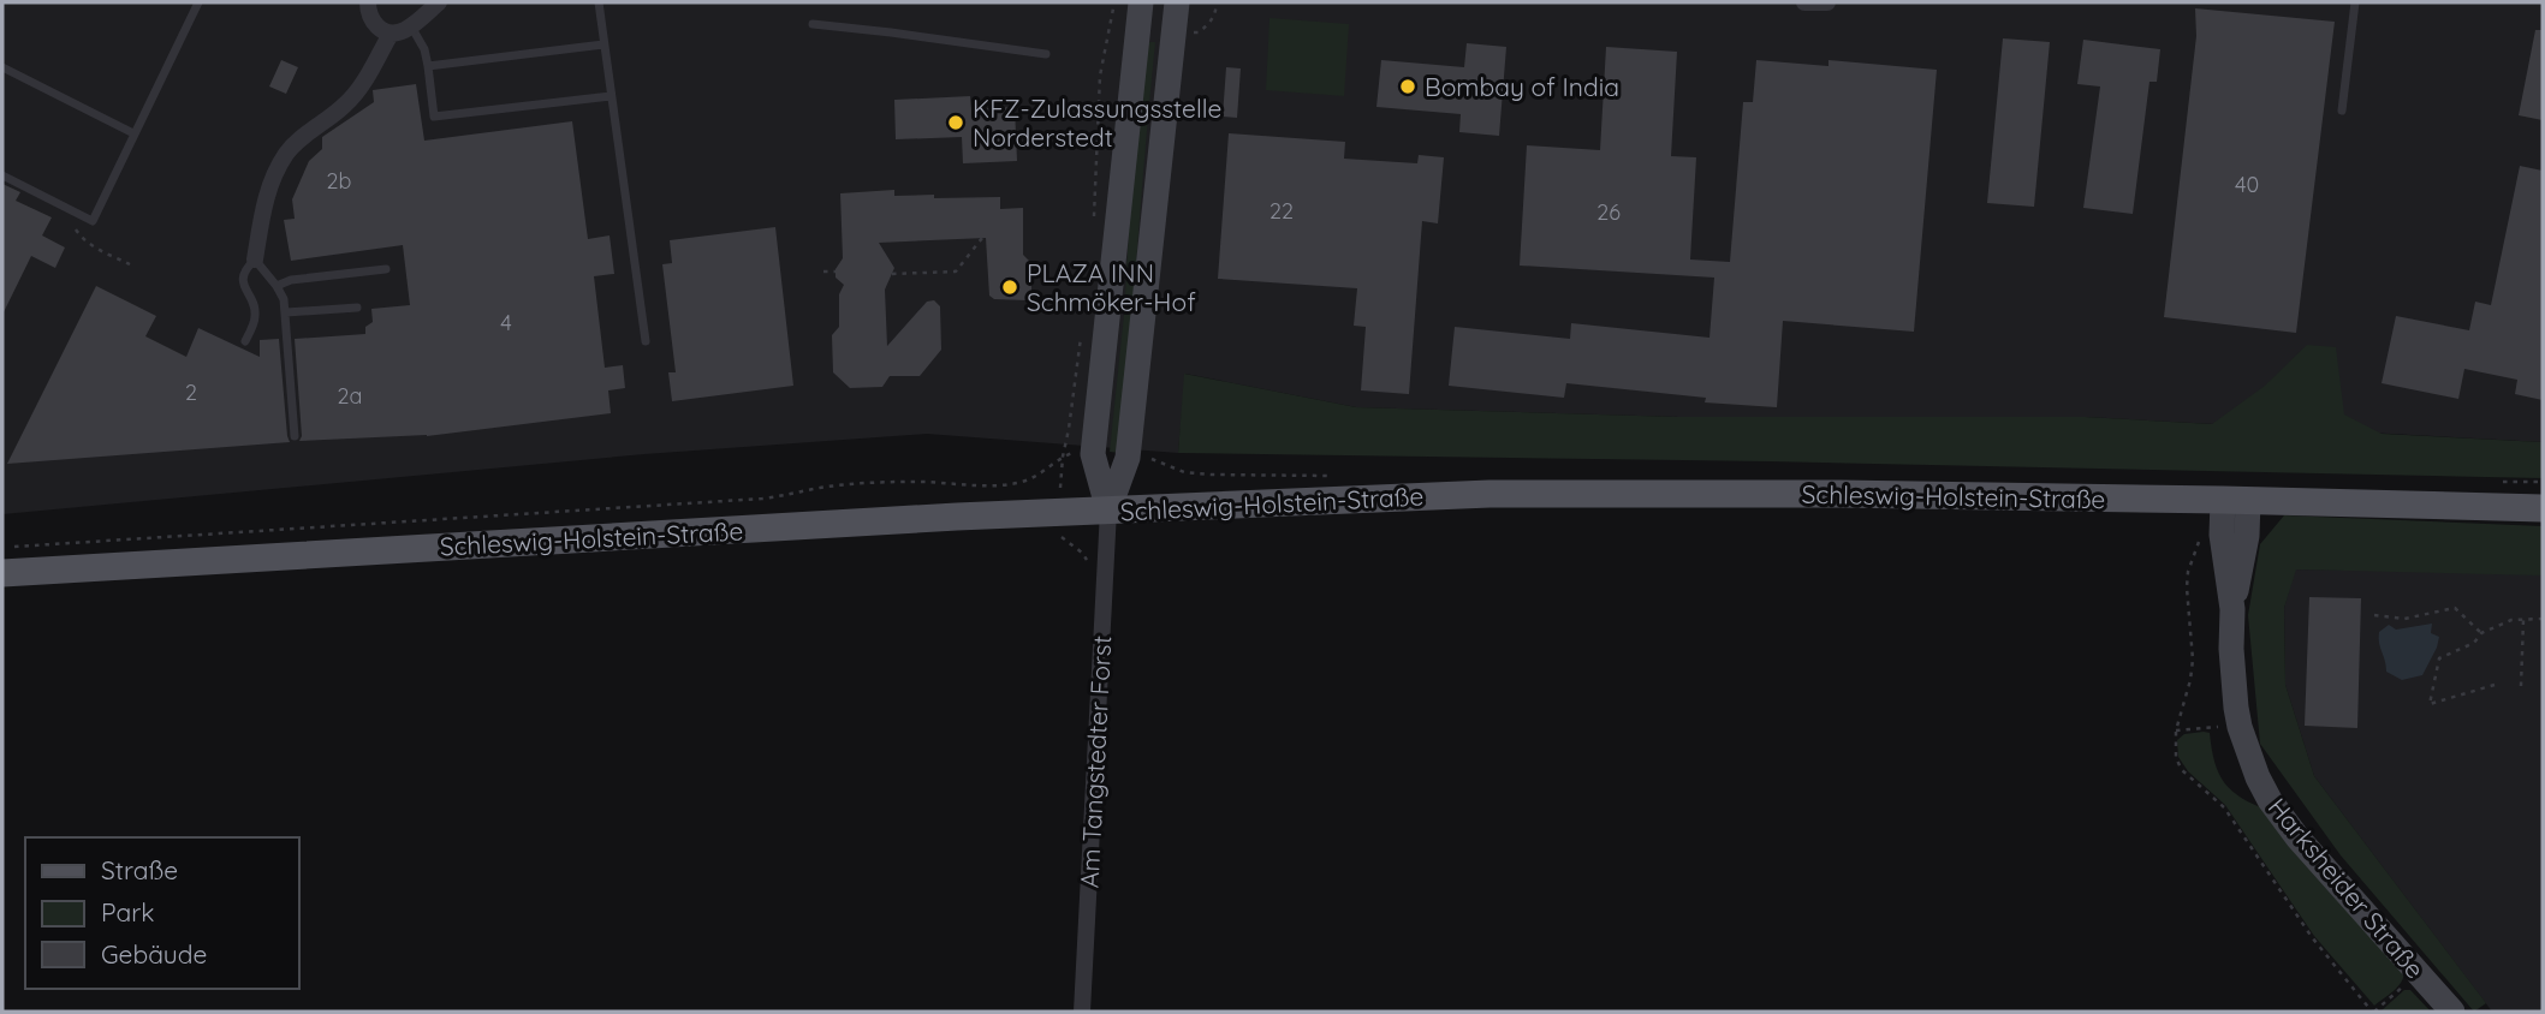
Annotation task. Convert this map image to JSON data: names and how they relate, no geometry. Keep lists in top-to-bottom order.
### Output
{
  "streets": {
    "main road": ["Schleswig-Holstein-Straße", "Harksheider Straße"],
    "street": ["Am Tangstedter Forst"]
  },
  "crossings": [
    ["Schleswig-Holstein-Straße", "Am Tangstedter Forst"],
    ["Schleswig-Holstein-Straße", "Harksheider Straße"]
  ],
  "places": ["Bombay of India", "KFZ-Zulassungsstelle Norderstedt", "PLAZA INN Schmöker-Hof"],
  "house_numbers": [
    "2b",
    "40",
    "22",
    "26",
    "4",
    "2",
    "2a"
  ],
  "legend": ["Straße", "Park", "Gebäude"]
}
